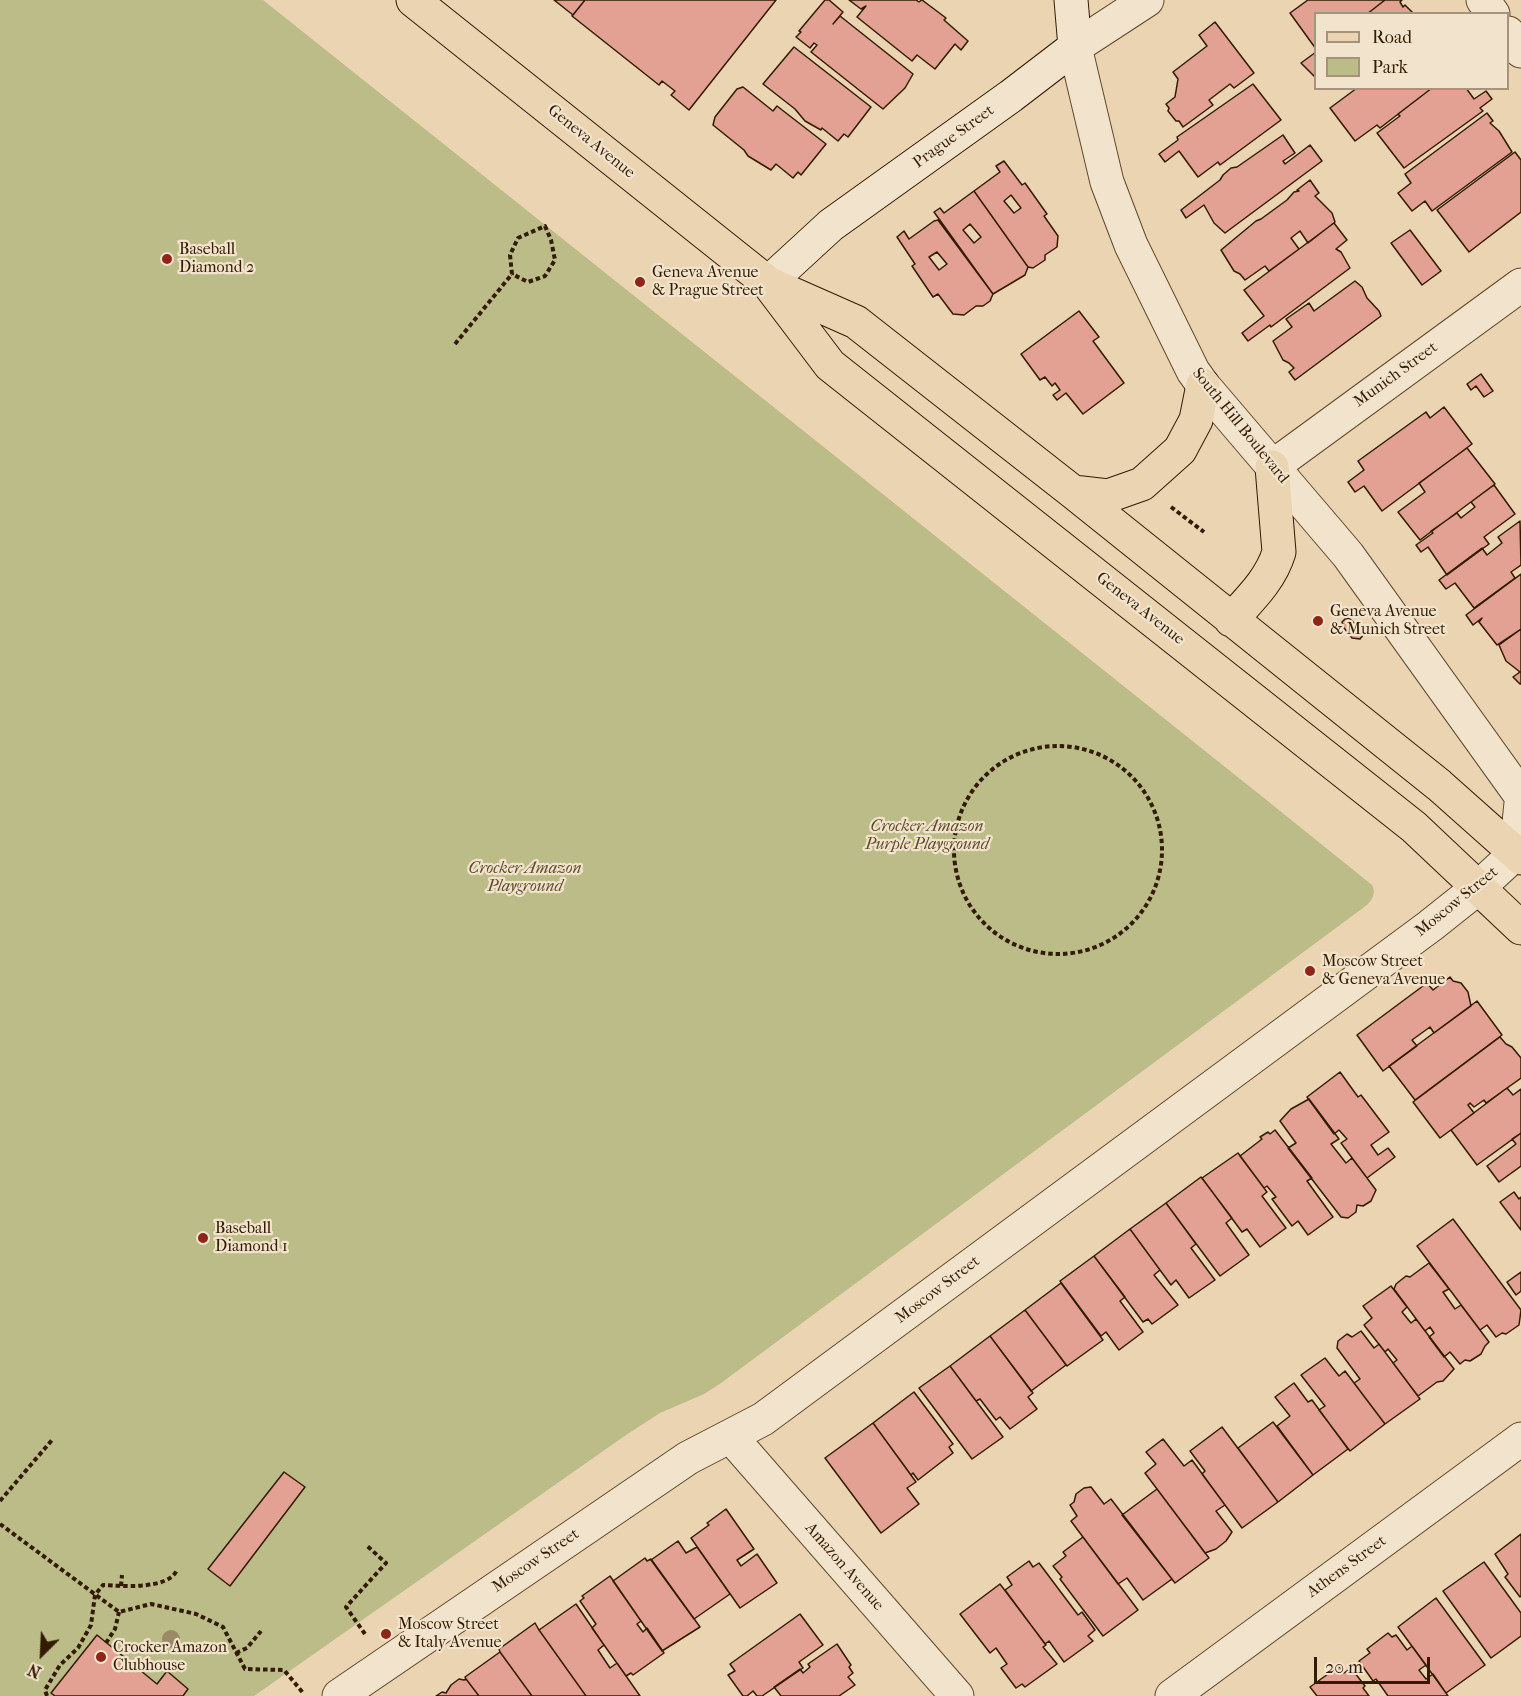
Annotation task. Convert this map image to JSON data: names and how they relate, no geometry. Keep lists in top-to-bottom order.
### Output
{
  "streets": {
    "main road": ["Geneva Avenue"],
    "street": [
      "Prague Street",
      "Munich Street",
      "South Hill Boulevard",
      "Moscow Street",
      "Amazon Avenue",
      "Athens Street"
    ]
  },
  "crossings": [
    ["Prague Street", "Geneva Avenue"],
    ["Prague Street", "South Hill Boulevard"],
    ["Geneva Avenue", "Moscow Street"],
    ["Munich Street", "South Hill Boulevard"],
    ["Moscow Street", "Amazon Avenue"]
  ],
  "parks": ["Crocker Amazon Purple Playground", "Crocker Amazon Playground"],
  "places": [
    "Baseball Diamond 2",
    "Geneva Avenue & Prague Street",
    "Geneva Avenue & Munich Street",
    "Moscow Street & Geneva Avenue",
    "Baseball Diamond 1",
    "Moscow Street & Italy Avenue",
    "Crocker Amazon Clubhouse"
  ],
  "legend": ["Road", "Park"],
  "scale_bar": "20 m",
  "north": "bottom left"
}
